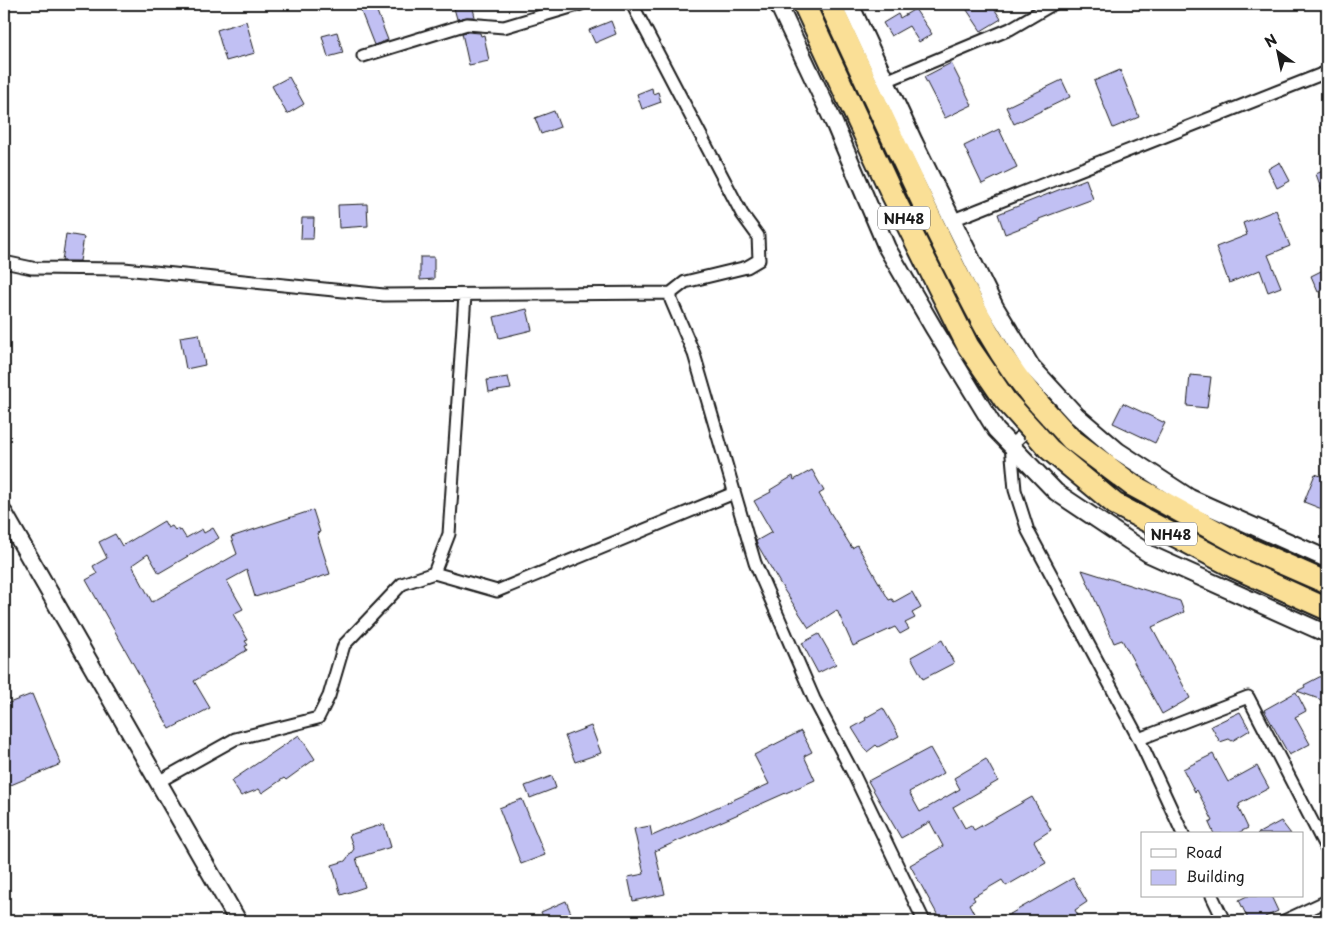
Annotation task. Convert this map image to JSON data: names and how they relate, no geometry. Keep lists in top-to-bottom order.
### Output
{
  "streets": {
    "highway": ["NH48"]
  },
  "legend": ["Road", "Building"],
  "north": "top left"
}
